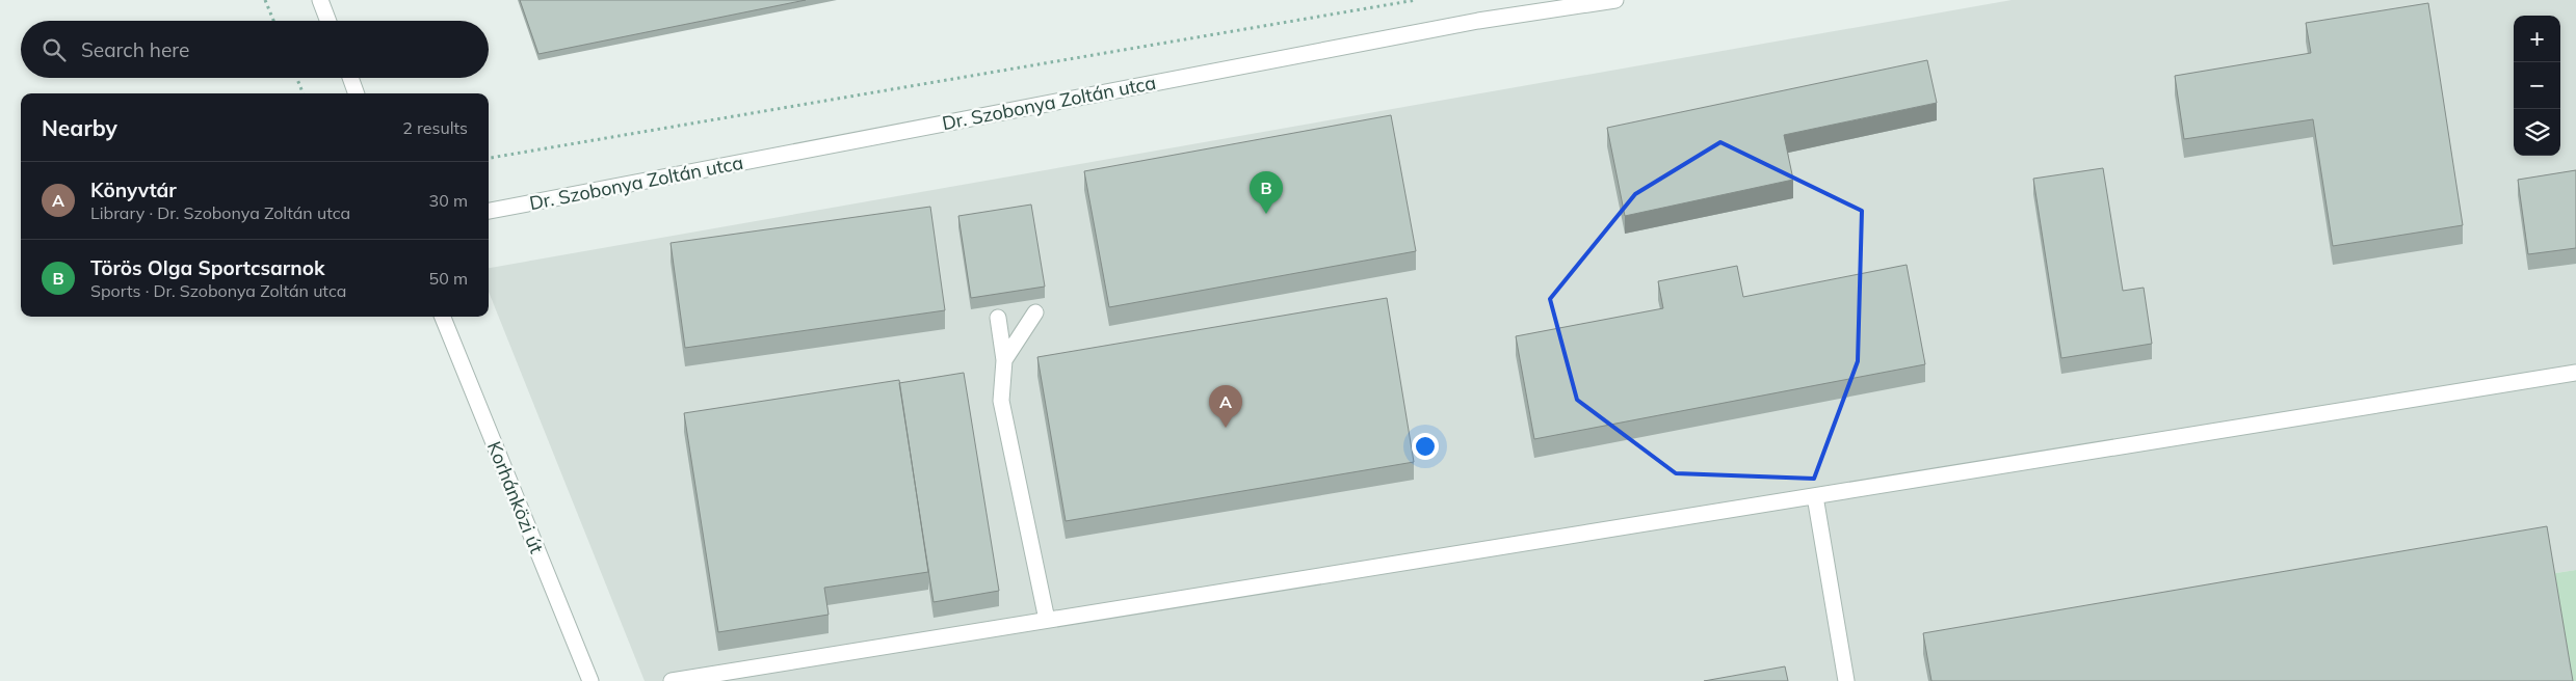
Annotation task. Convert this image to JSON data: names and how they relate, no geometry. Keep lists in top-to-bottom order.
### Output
{
  "streets": {
    "street": ["Dr. Szobonya Zoltán utca", "Korhánközi út"]
  },
  "page": {
    "map_buttons": ["+", "−"],
    "search": "Search here",
    "heading": ["Nearby", "2 results"],
    "list": [
      {
        "mark": "A",
        "name": "Könyvtár",
        "note": "Library · Dr. Szobonya Zoltán utca",
        "value": "30 m"
      },
      {
        "mark": "B",
        "name": "Törös Olga Sportcsarnok",
        "note": "Sports · Dr. Szobonya Zoltán utca",
        "value": "50 m"
      }
    ],
    "pins": ["B", "A"]
  }
}
